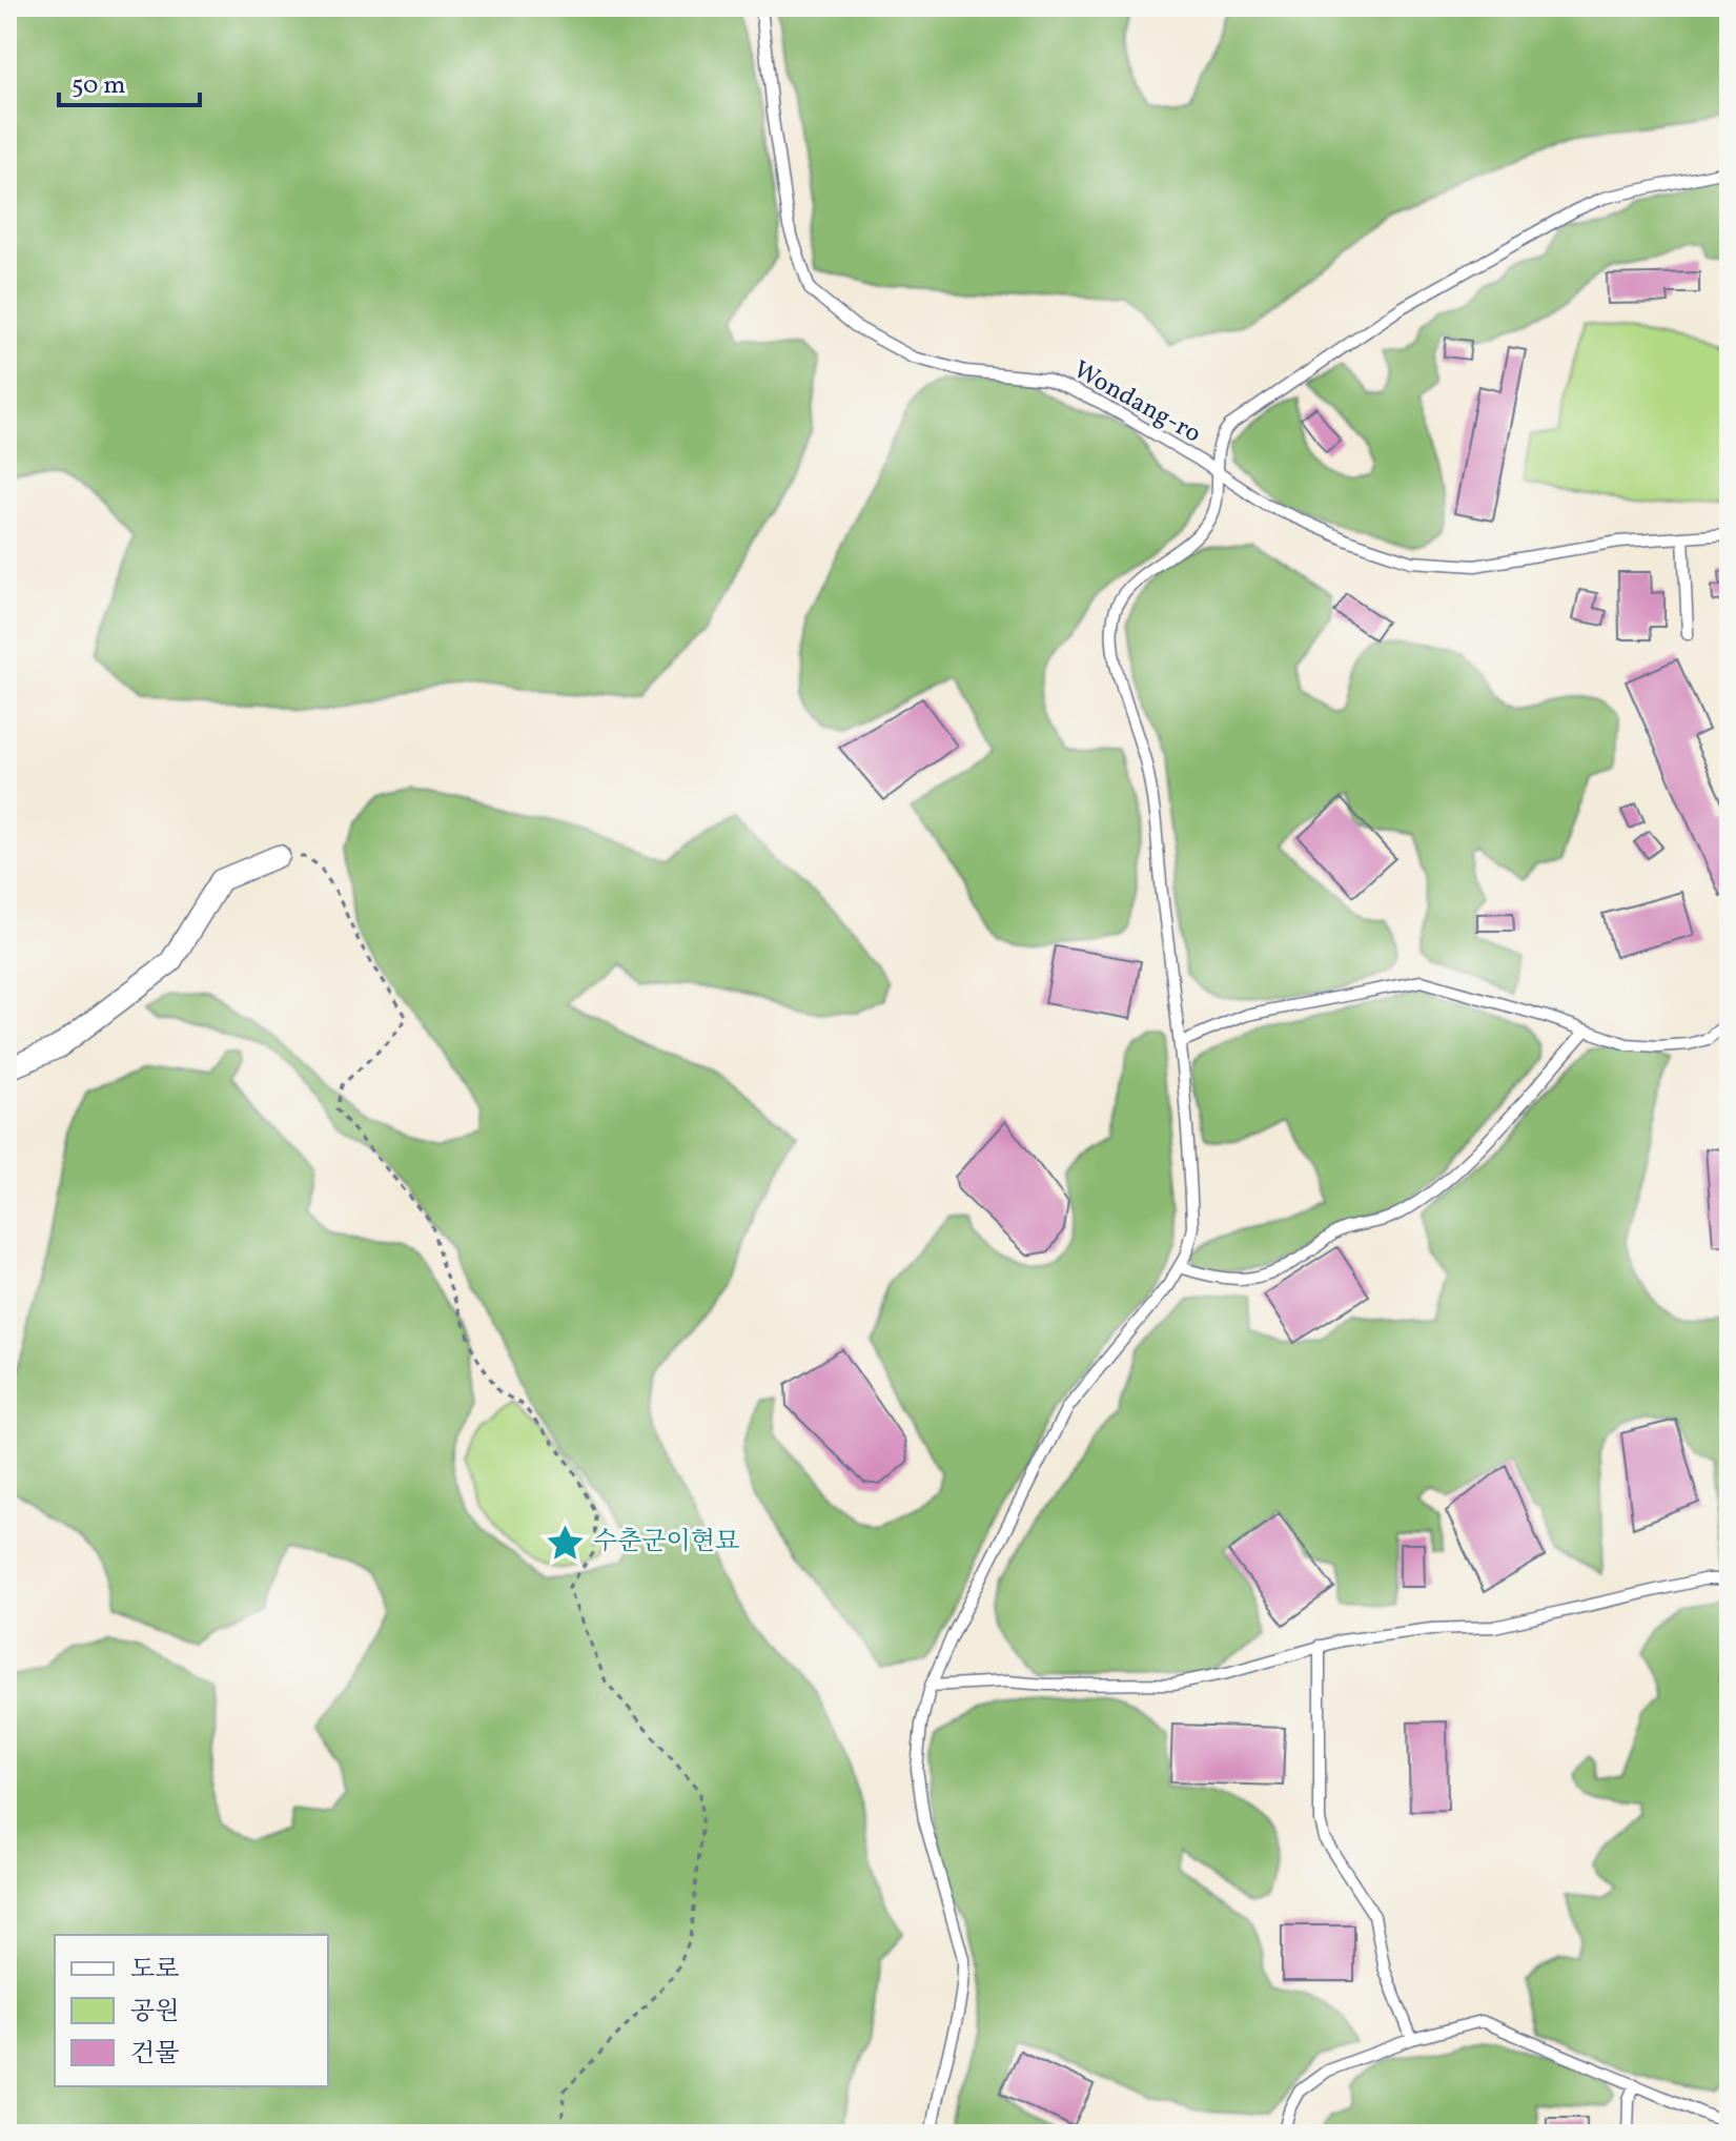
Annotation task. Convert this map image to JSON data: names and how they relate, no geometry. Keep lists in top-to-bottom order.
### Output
{
  "streets": {
    "lane": ["Wondang-ro"]
  },
  "places": {
    "place": ["수춘군이현묘"]
  },
  "legend": ["도로", "공원", "건물"],
  "scale_bar": "50 m"
}
